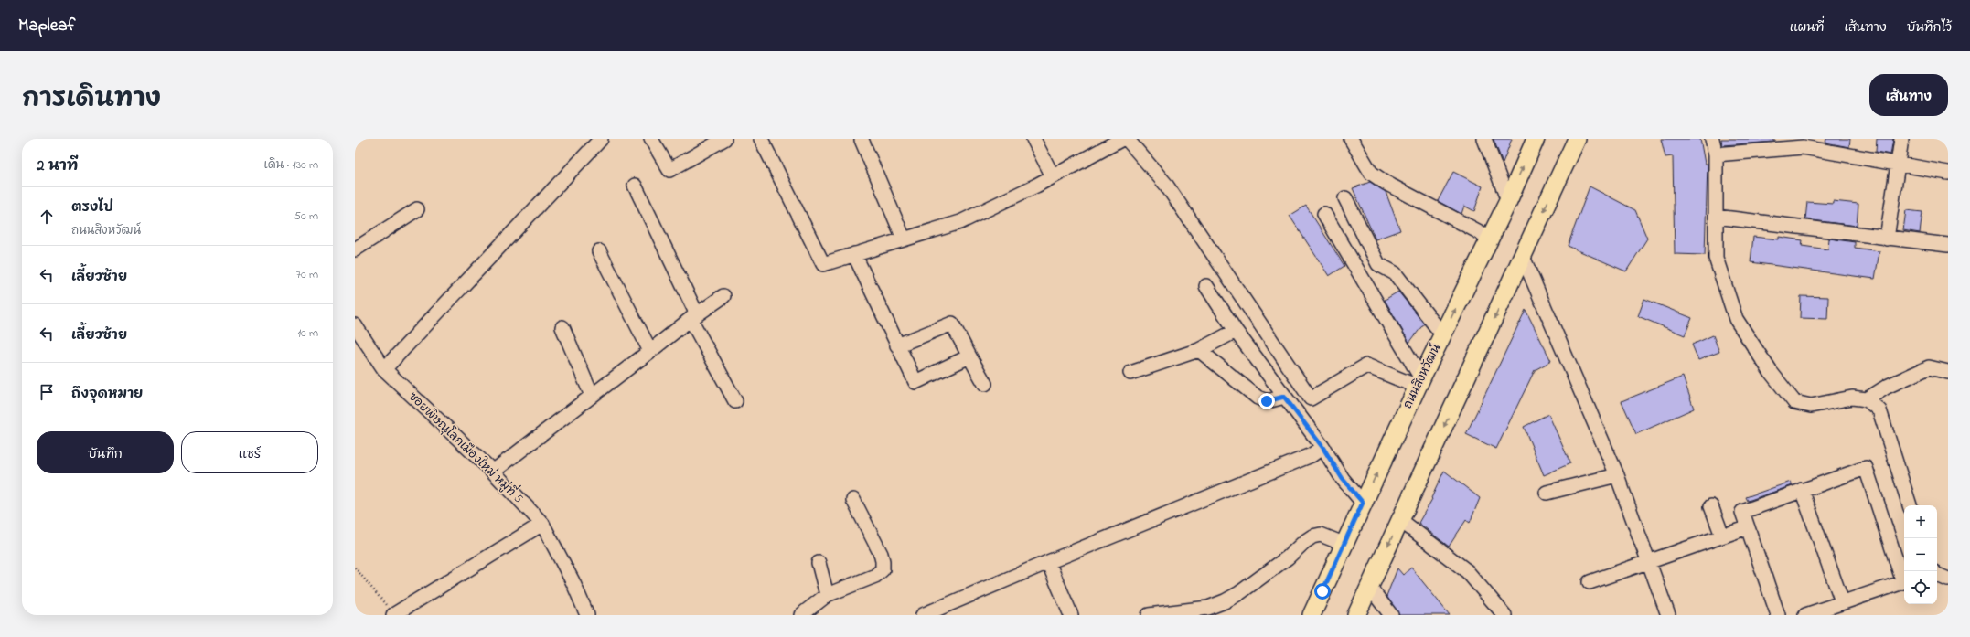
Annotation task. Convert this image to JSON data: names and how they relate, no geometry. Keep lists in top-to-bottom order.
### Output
{
  "streets": {
    "main road": ["ถนนสิงหวัฒน์"],
    "street": ["ซอยพิษณุโลกเมืองใหม่ หมู่ที่ 5"]
  },
  "page": {
    "header": "Mapleaf",
    "nav": ["แผนที่", "เส้นทาง", "บันทึกไว้"],
    "title": "การเดินทาง",
    "buttons": [
      "เส้นทาง",
      ["บันทึก", "แชร์"]
    ],
    "heading": ["2 นาที", "เดิน · 130 m"],
    "list": [
      ["ตรงไป", "ถนนสิงหวัฒน์", "50 m"],
      ["เลี้ยวซ้าย", "70 m"],
      ["เลี้ยวซ้าย", "10 m"],
      "ถึงจุดหมาย"
    ],
    "map_buttons": ["+", "−"]
  }
}
